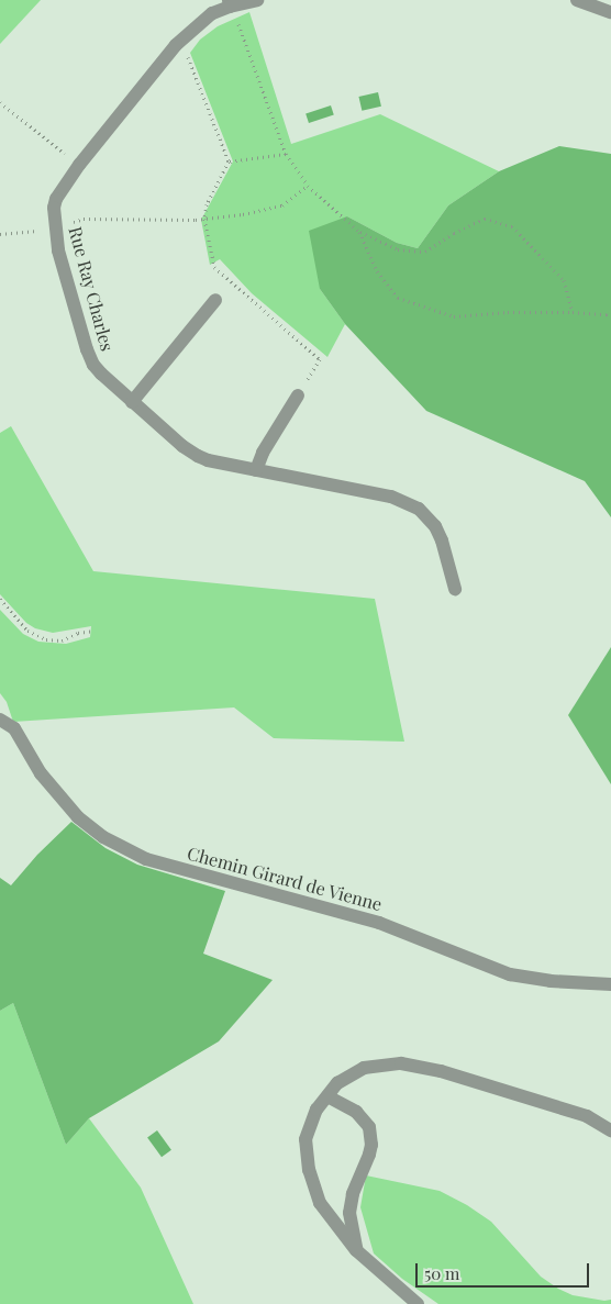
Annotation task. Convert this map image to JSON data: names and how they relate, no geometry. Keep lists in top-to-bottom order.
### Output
{
  "streets": {
    "street": ["Rue Ray Charles", "Chemin Girard de Vienne"]
  },
  "scale_bar": "50 m"
}
